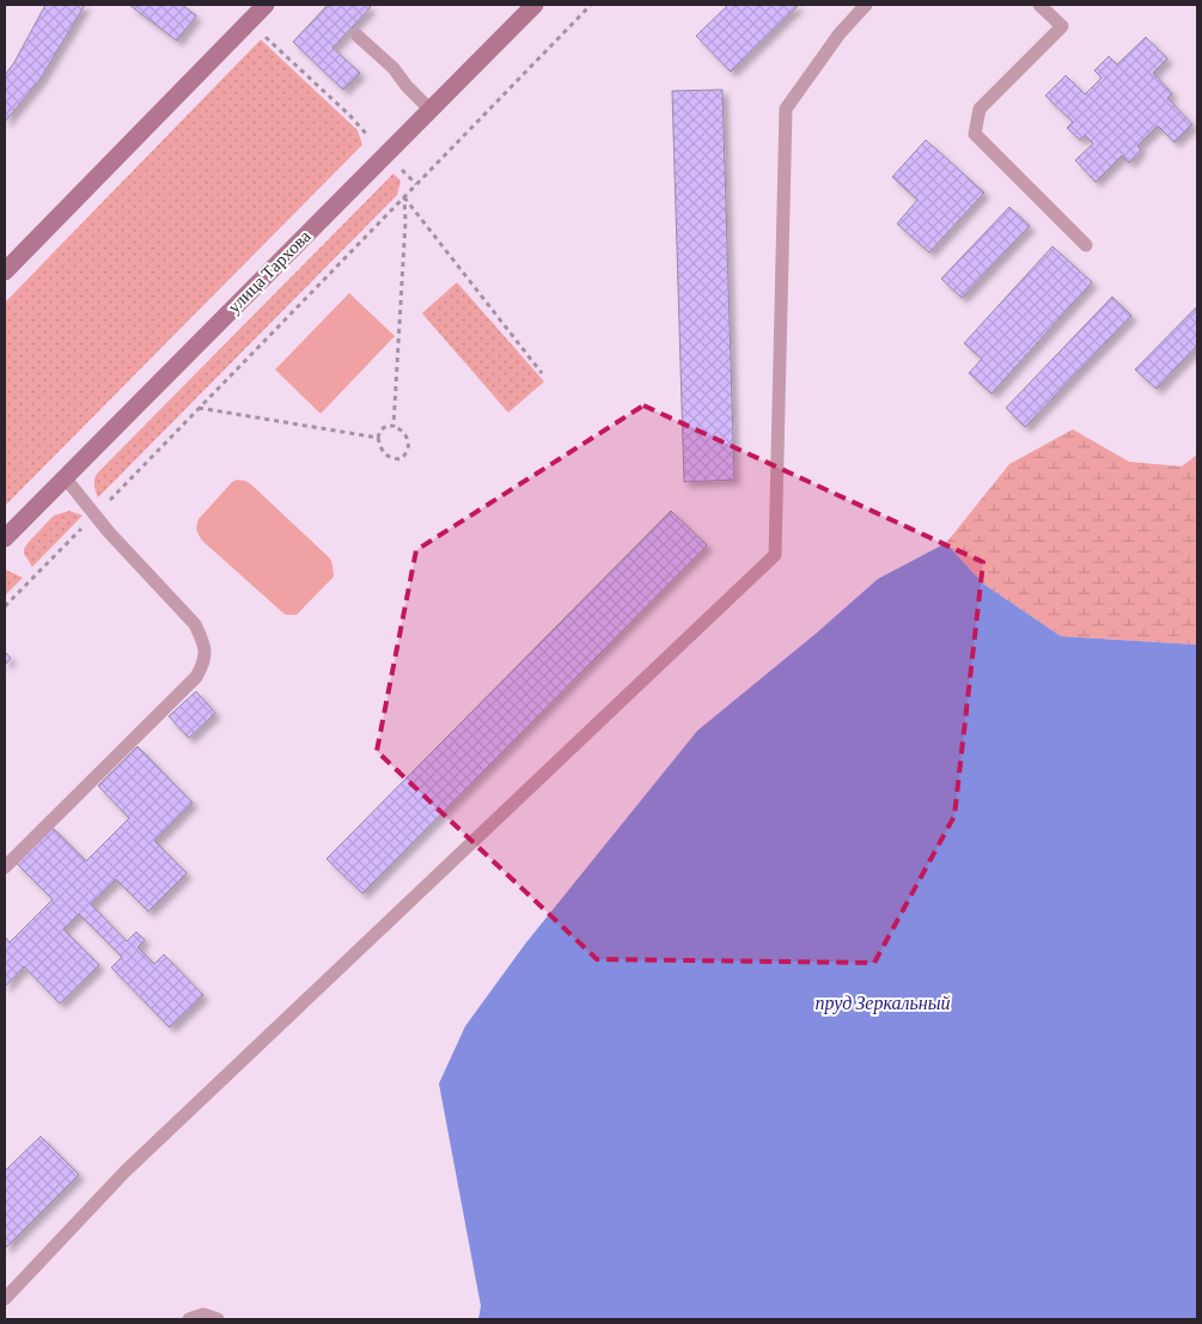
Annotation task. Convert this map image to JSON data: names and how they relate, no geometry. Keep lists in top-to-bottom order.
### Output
{
  "streets": {
    "main road": ["улица Тархова"]
  },
  "water": ["пруд Зеркальный"]
}
